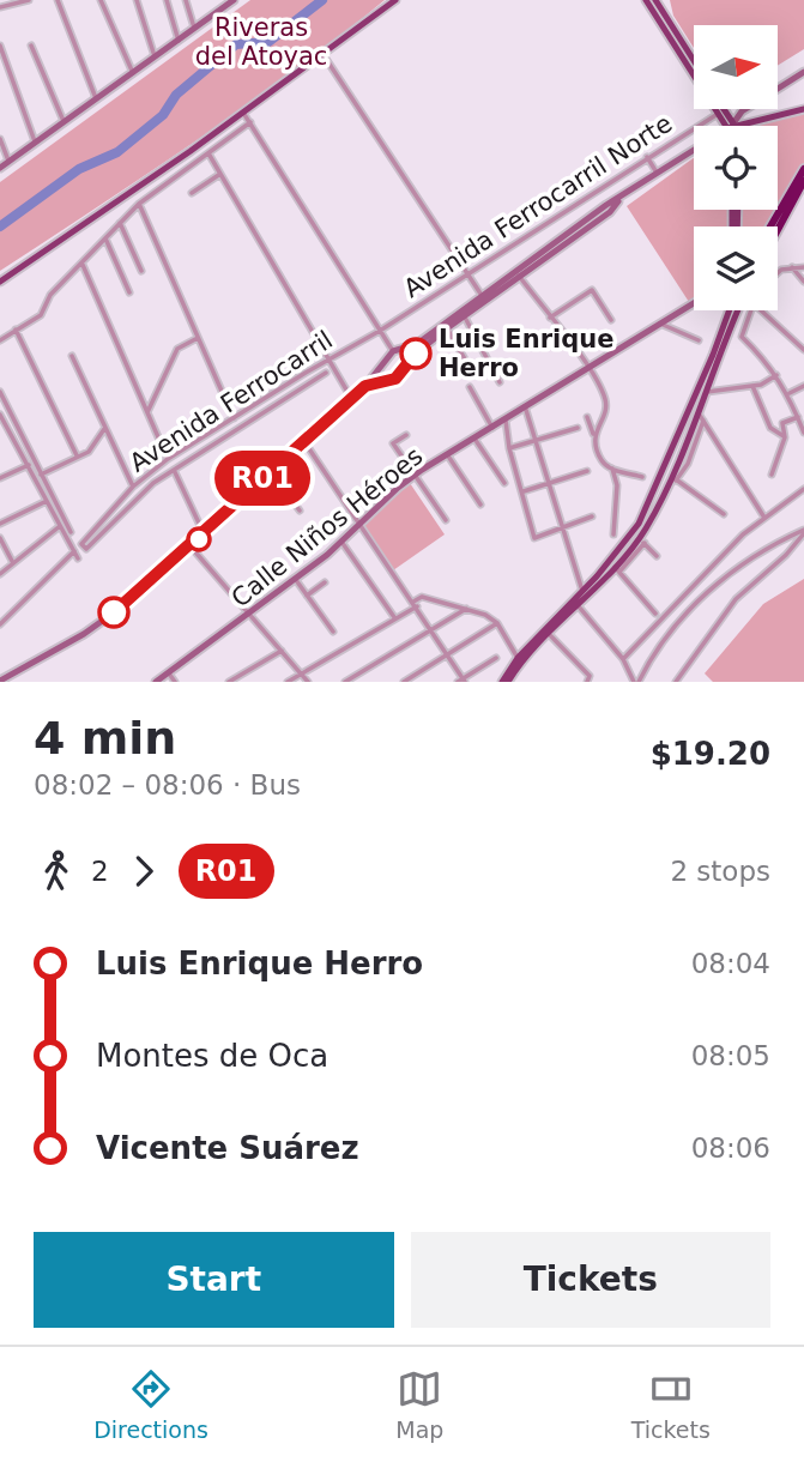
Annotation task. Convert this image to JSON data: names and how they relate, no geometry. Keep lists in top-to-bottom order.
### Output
{
  "streets": {
    "main road": ["Calle Niños Héroes"],
    "street": ["Avenida Ferrocarril Norte", "Avenida Ferrocarril"]
  },
  "crossings": [
    ["Avenida Ferrocarril Norte", "Avenida Ferrocarril"]
  ],
  "parks": ["Riveras del Atoyac"],
  "places": ["Luis Enrique Herro"],
  "lines": ["bus line R01"],
  "north": "right",
  "page": {
    "on_map": "R01",
    "heading": ["4 min", "08:02 – 08:06 · Bus", "$19.20"],
    "legs": ["2", "R01", "2 stops"],
    "list": [
      {
        "name": "Luis Enrique Herro",
        "value": "08:04"
      },
      {
        "name": "Montes de Oca",
        "value": "08:05"
      },
      {
        "name": "Vicente Suárez",
        "value": "08:06"
      }
    ],
    "buttons": ["Start", "Tickets"],
    "tabs": ["Directions", "Map", "Tickets"]
  }
}
